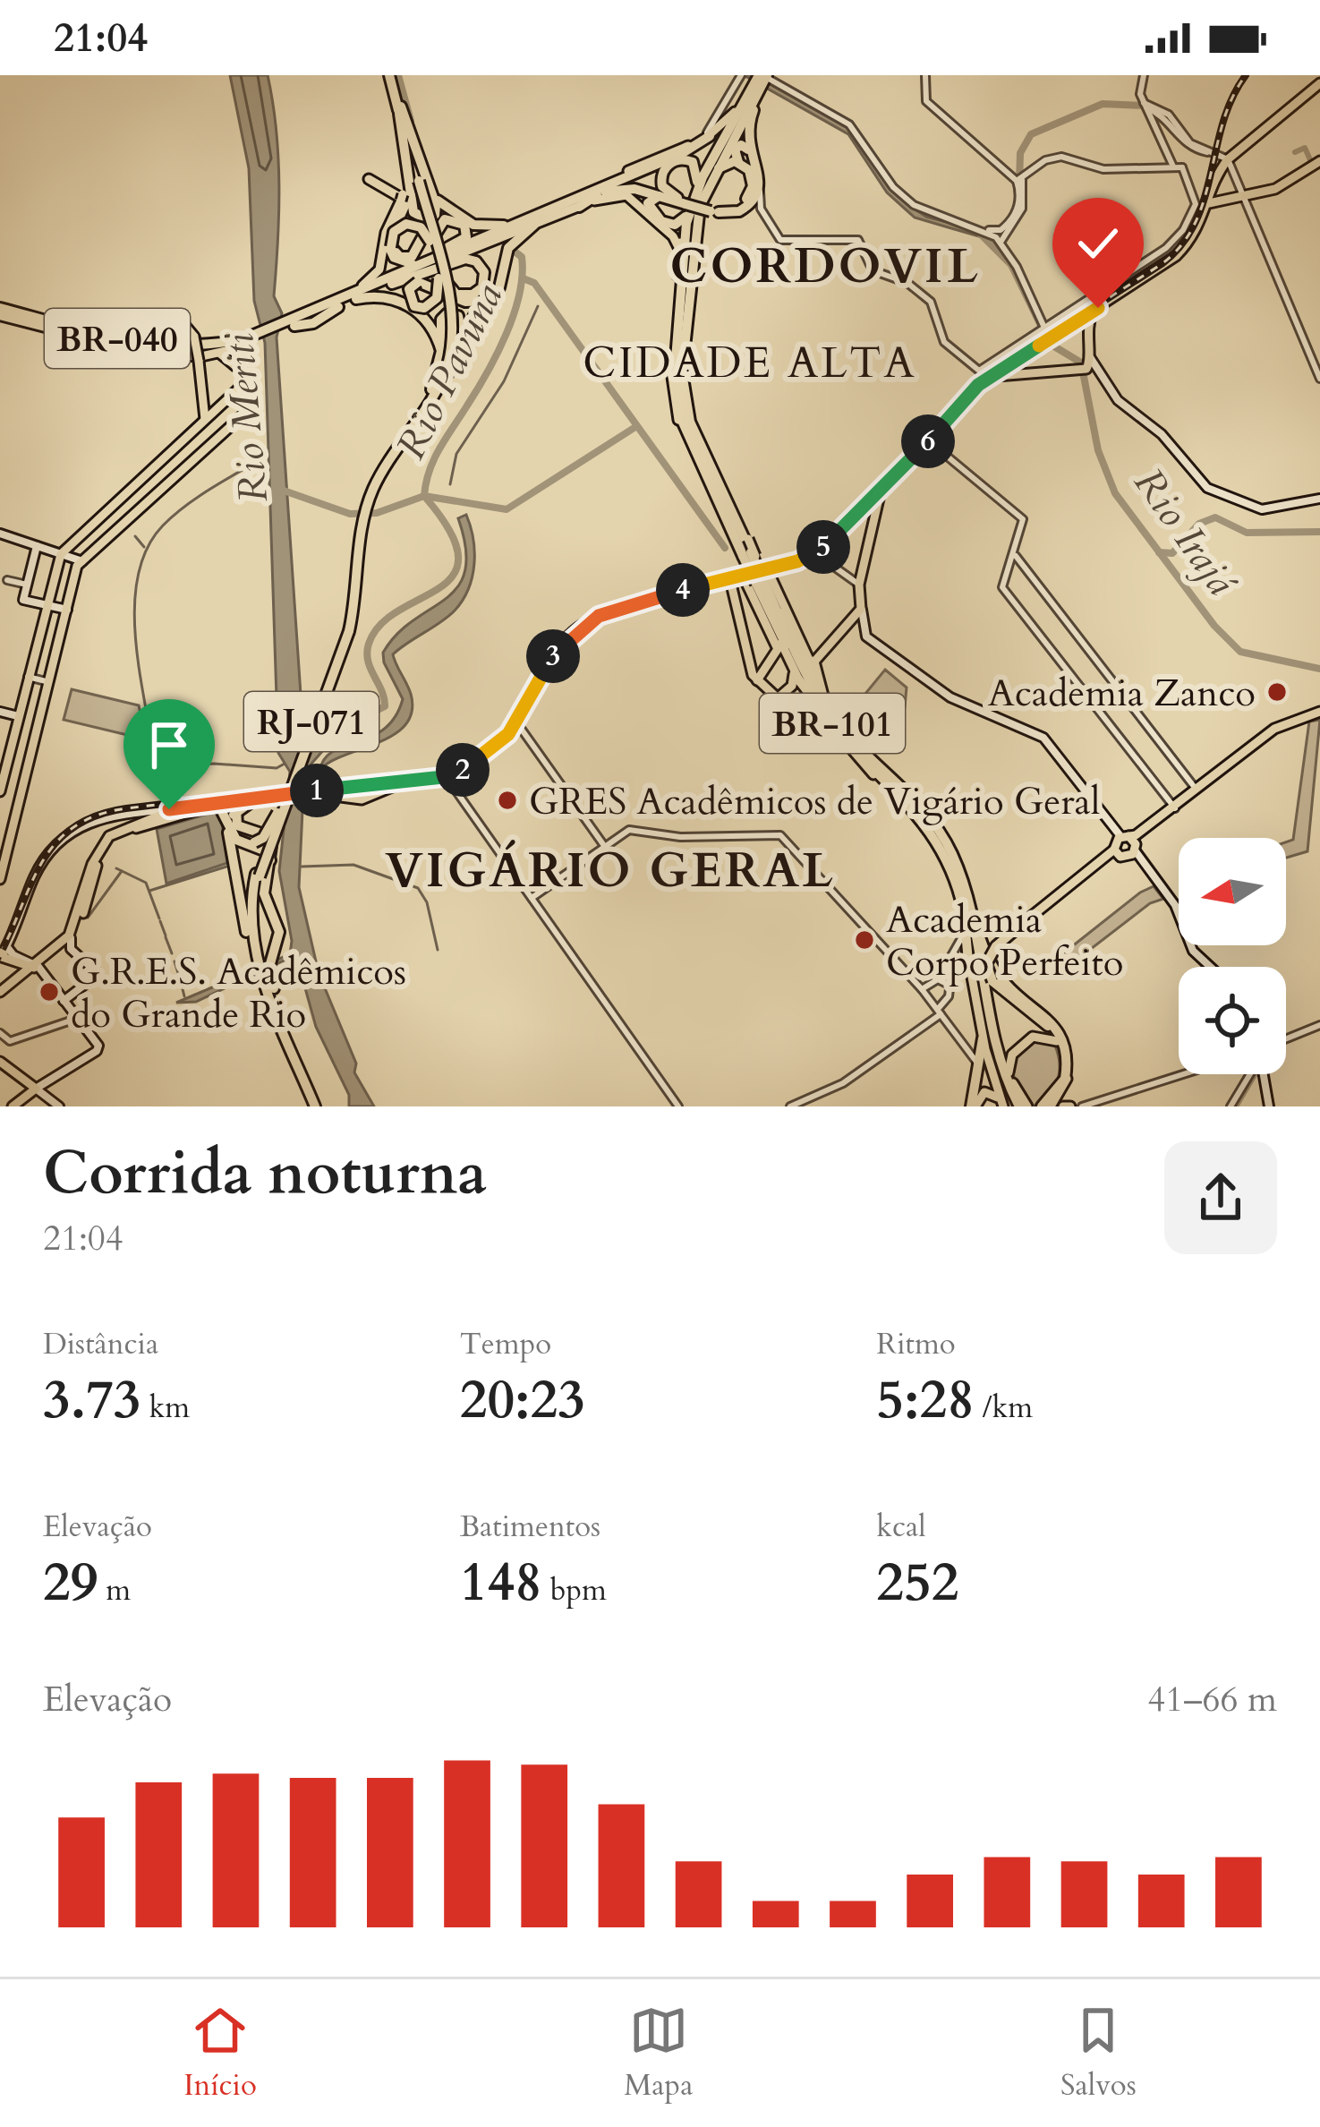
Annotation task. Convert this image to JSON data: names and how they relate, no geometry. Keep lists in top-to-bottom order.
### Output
{
  "streets": {
    "highway": ["BR-040", "RJ-071", "BR-101"]
  },
  "crossings": [
    ["BR-040", "BR-101"]
  ],
  "districts": ["CORDOVIL", "CIDADE ALTA", "VIGÁRIO GERAL"],
  "water": ["Rio Pavuna", "Rio Meriti", "Rio Irajá"],
  "places": [
    "Academia Zanco",
    "GRES Acadêmicos de Vigário Geral",
    "Academia Corpo Perfeito",
    "G.R.E.S. Acadêmicos do Grande Rio"
  ],
  "north": "left",
  "page": {
    "status": "21:04",
    "pins": [
      "6",
      "5",
      "4",
      "3",
      "2",
      "1"
    ],
    "heading": ["Corrida noturna", "21:04"],
    "stats": [
      ["Distância", "3.73 km"],
      ["Tempo", "20:23"],
      ["Ritmo", "5:28 /km"],
      ["Elevação", "29 m"],
      ["Batimentos", "148 bpm"],
      ["kcal", "252"]
    ],
    "chart": ["Elevação", "41–66 m"],
    "tabs": ["Início", "Mapa", "Salvos"]
  }
}
